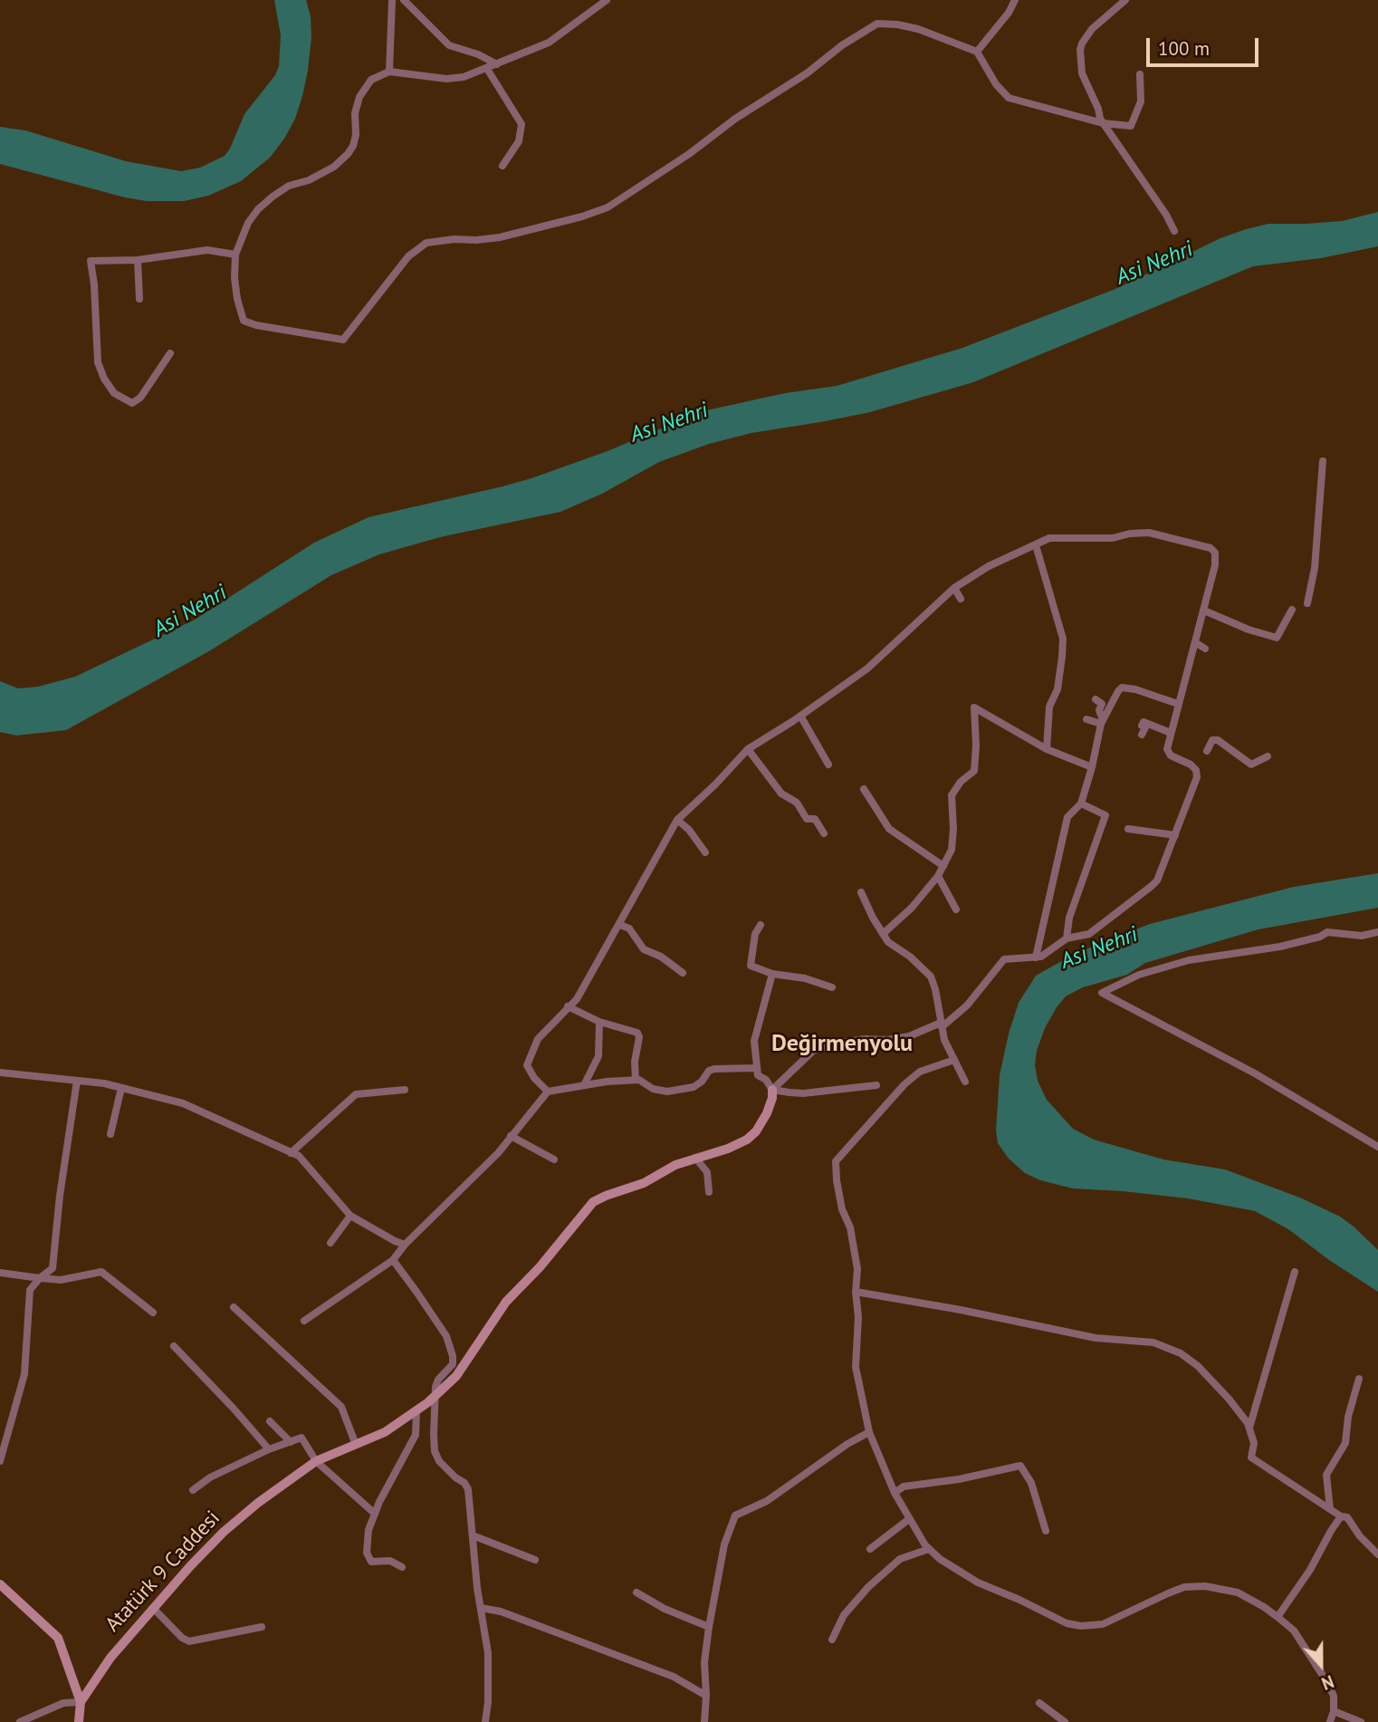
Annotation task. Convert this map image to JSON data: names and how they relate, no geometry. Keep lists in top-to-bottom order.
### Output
{
  "streets": {
    "street": ["Atatürk 9 Caddesi"]
  },
  "districts": ["Değirmenyolu"],
  "water": ["Asi Nehri"],
  "scale_bar": "100 m",
  "north": "bottom"
}
